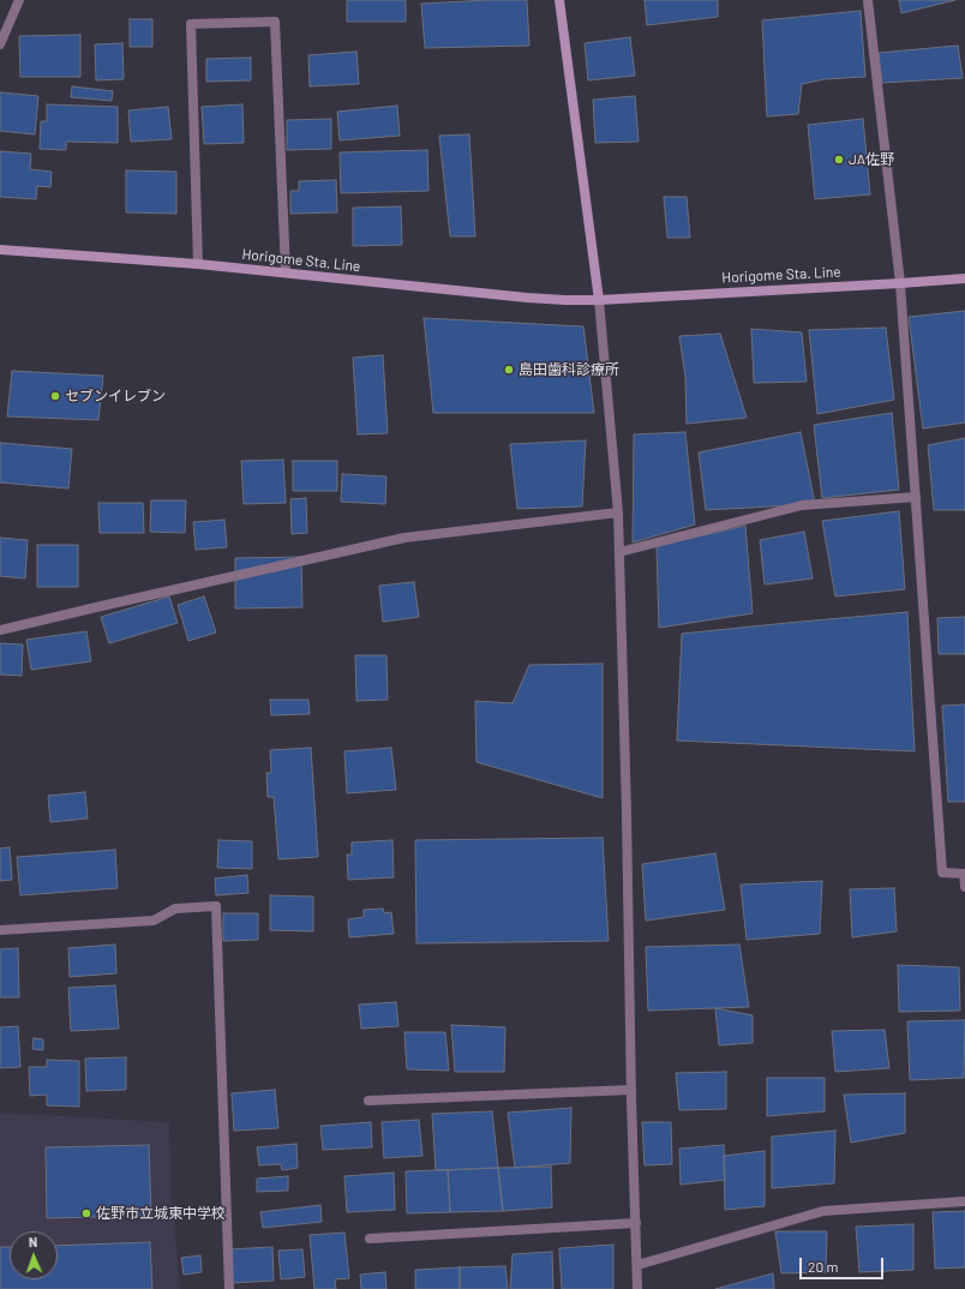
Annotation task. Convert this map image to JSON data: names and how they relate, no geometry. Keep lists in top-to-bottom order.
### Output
{
  "streets": {
    "main road": ["Horigome Sta. Line"]
  },
  "places": [
    "JA佐野",
    "島田歯科診療所",
    "セブンイレブン",
    "佐野市立城東中学校"
  ],
  "scale_bar": "20 m",
  "north": "top"
}
